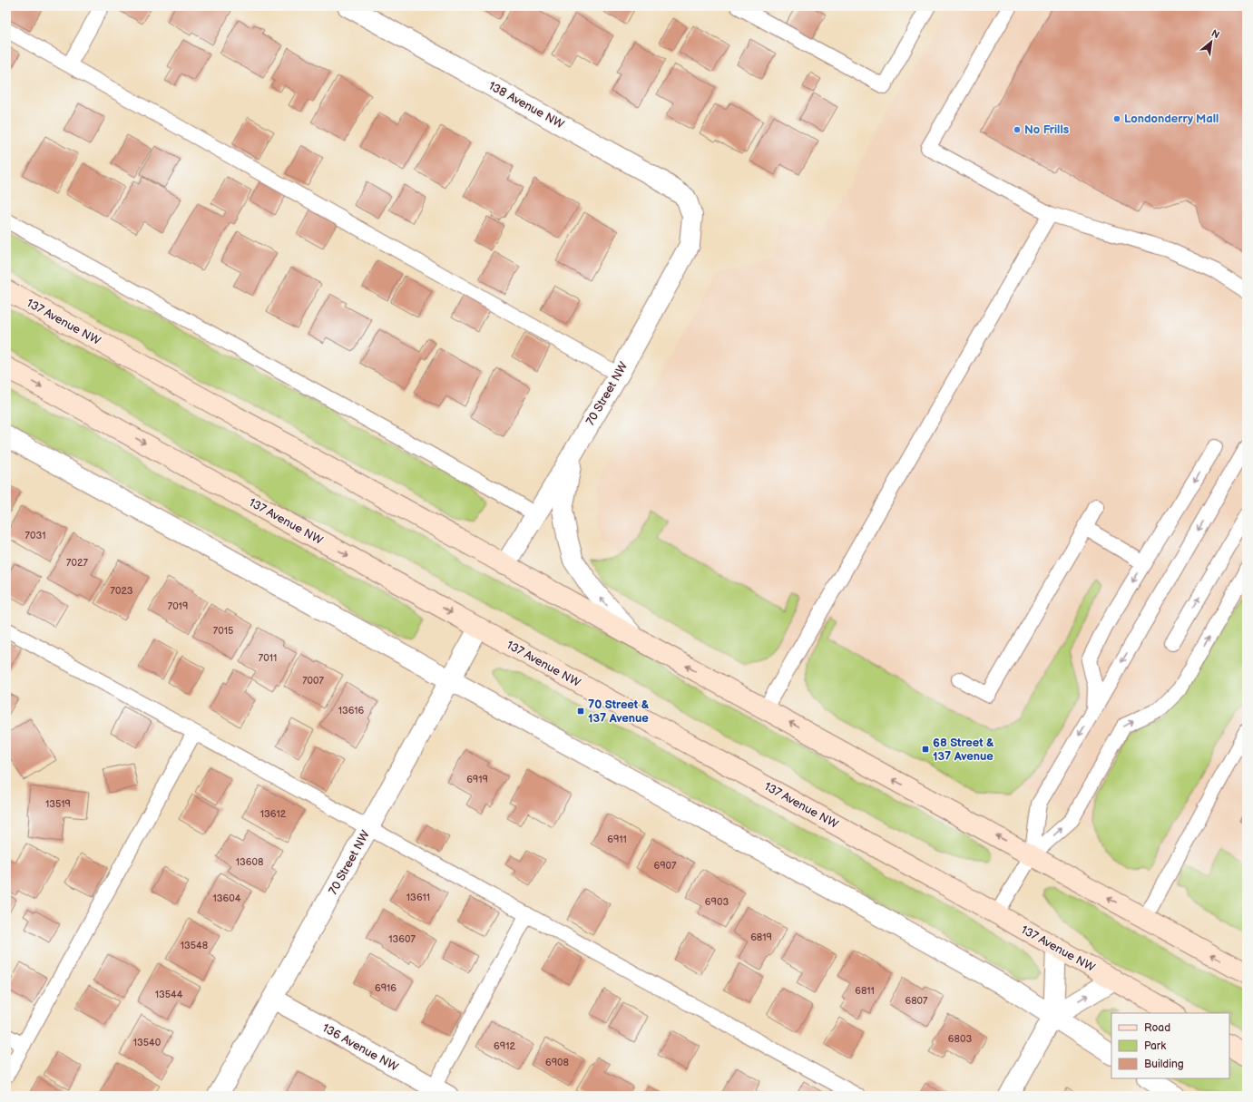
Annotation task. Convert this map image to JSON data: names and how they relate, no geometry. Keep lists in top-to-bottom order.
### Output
{
  "streets": {
    "main road": ["137 Avenue NW"],
    "street": ["138 Avenue NW", "70 Street NW", "136 Avenue NW"]
  },
  "crossings": [
    ["138 Avenue NW", "70 Street NW"],
    ["137 Avenue NW", "70 Street NW"],
    ["70 Street NW", "136 Avenue NW"]
  ],
  "places": {
    "other": ["Londonderry Mall", "No Frills"],
    "transit": ["70 Street & 137 Avenue", "68 Street & 137 Avenue"]
  },
  "house_numbers": [
    "7031",
    "7027",
    "7023",
    "7019",
    "7015",
    "7011",
    "7007",
    "13616",
    "6919",
    "13519",
    "13612",
    "6911",
    "13608",
    "6907",
    "13611",
    "13604",
    "6903",
    "6819",
    "13607",
    "13548",
    "6916",
    "6811",
    "13544",
    "6807",
    "6803",
    "13540",
    "6912",
    "6908"
  ],
  "legend": ["Road", "Park", "Building"],
  "north": "top right"
}
